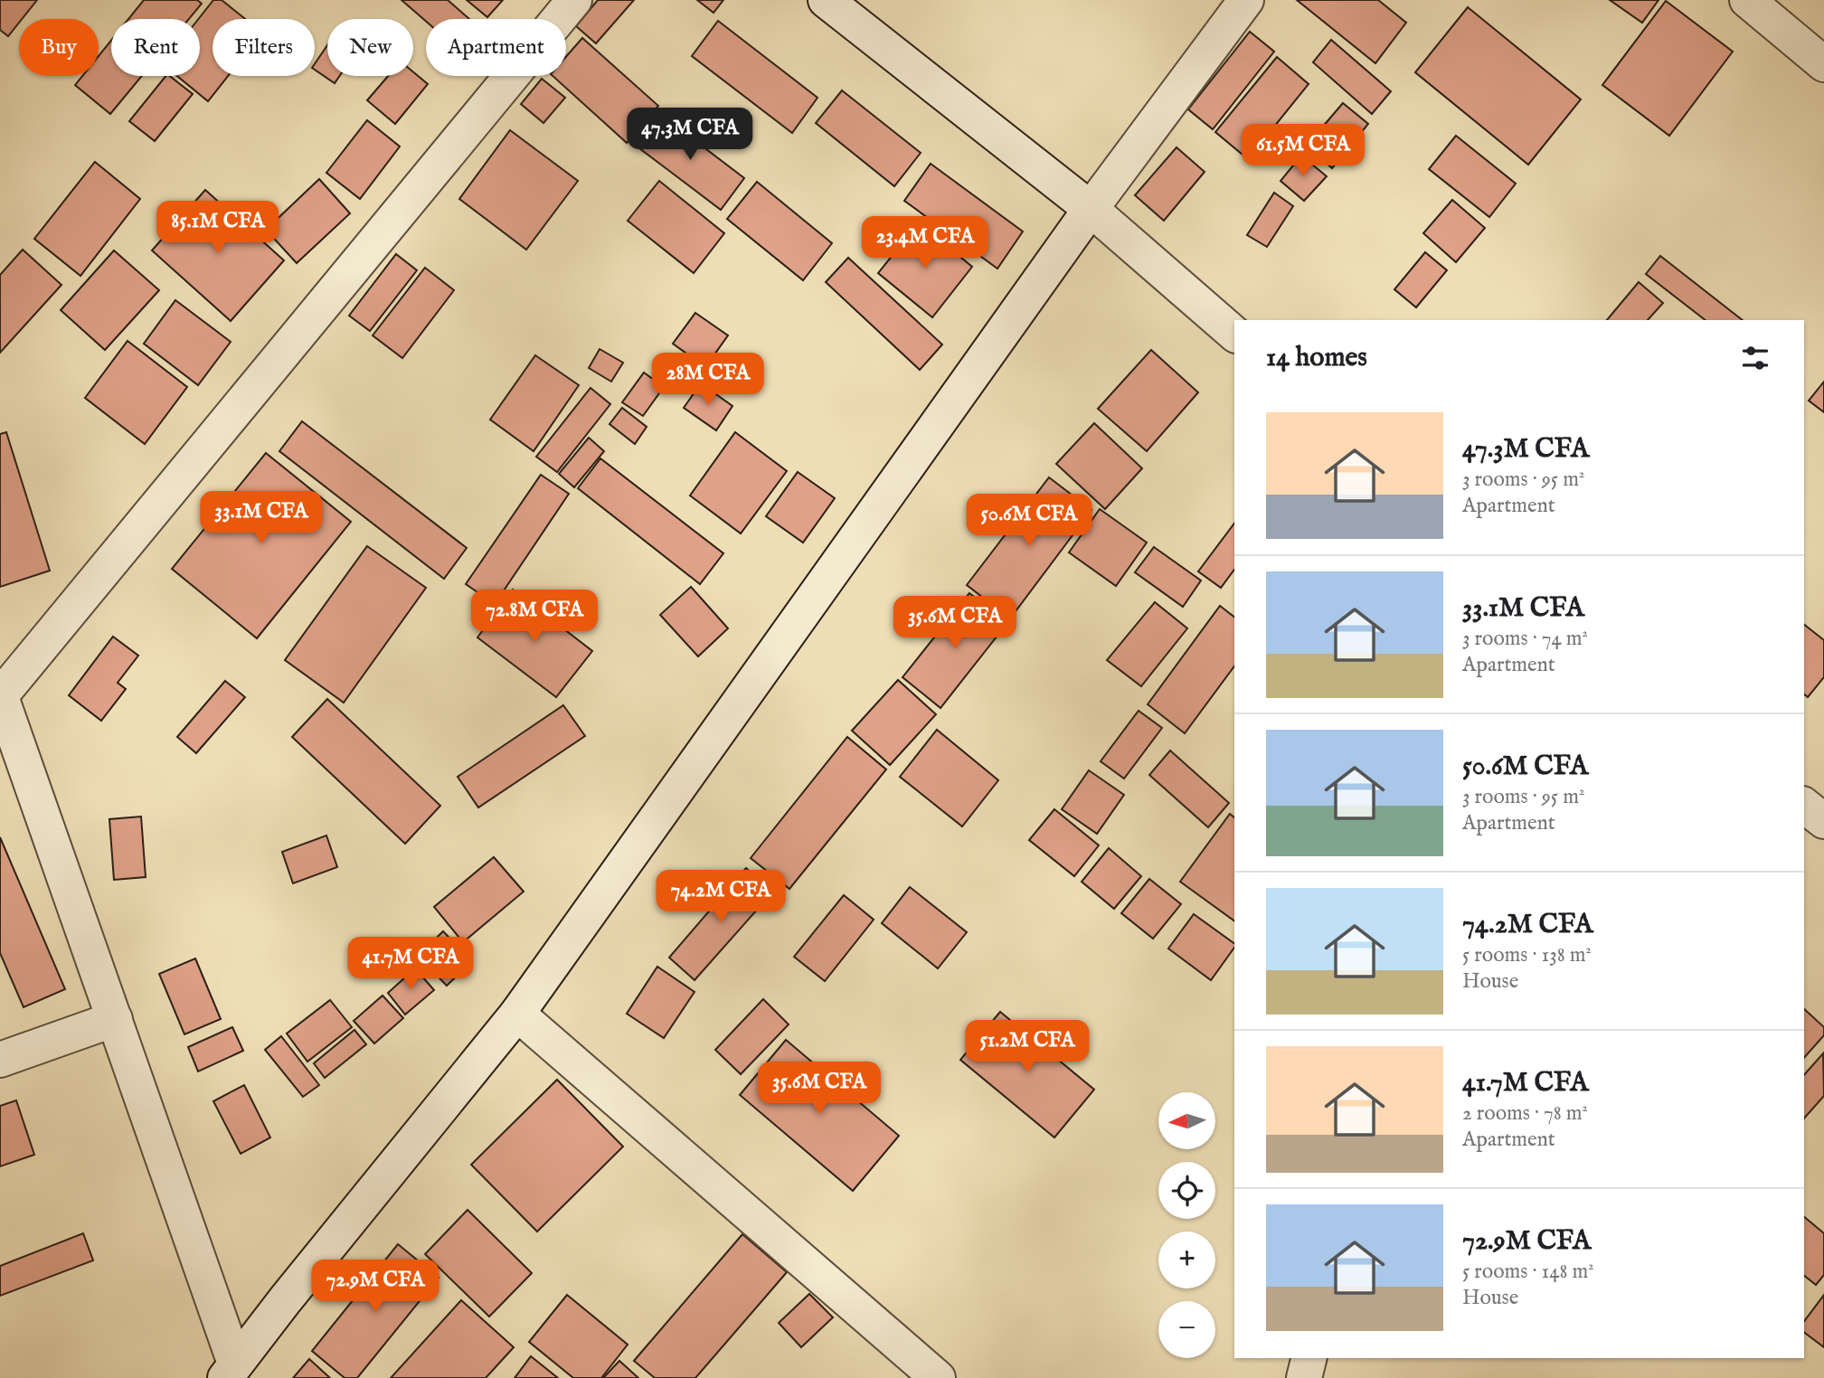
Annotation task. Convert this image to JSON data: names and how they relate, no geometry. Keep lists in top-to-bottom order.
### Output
{
  "north": "left",
  "page": {
    "chip": [
      "Buy",
      "Rent",
      "Filters",
      "New",
      "Apartment"
    ],
    "price": [
      "47.3M CFA",
      "61.5M CFA",
      "85.1M CFA",
      "23.4M CFA",
      "28M CFA",
      "33.1M CFA",
      "50.6M CFA",
      "72.8M CFA",
      "35.6M CFA",
      "74.2M CFA",
      "41.7M CFA",
      "51.2M CFA",
      "35.6M CFA",
      "72.9M CFA"
    ],
    "heading": "14 homes",
    "list": [
      {
        "name": "47.3M CFA",
        "note": "3 rooms · 95 m² · Apartment"
      },
      {
        "name": "33.1M CFA",
        "note": "3 rooms · 74 m² · Apartment"
      },
      {
        "name": "50.6M CFA",
        "note": "3 rooms · 95 m² · Apartment"
      },
      {
        "name": "74.2M CFA",
        "note": "5 rooms · 138 m² · House"
      },
      {
        "name": "41.7M CFA",
        "note": "2 rooms · 78 m² · Apartment"
      },
      {
        "name": "72.9M CFA",
        "note": "5 rooms · 148 m² · House"
      }
    ],
    "map_buttons": ["+", "−"]
  }
}
